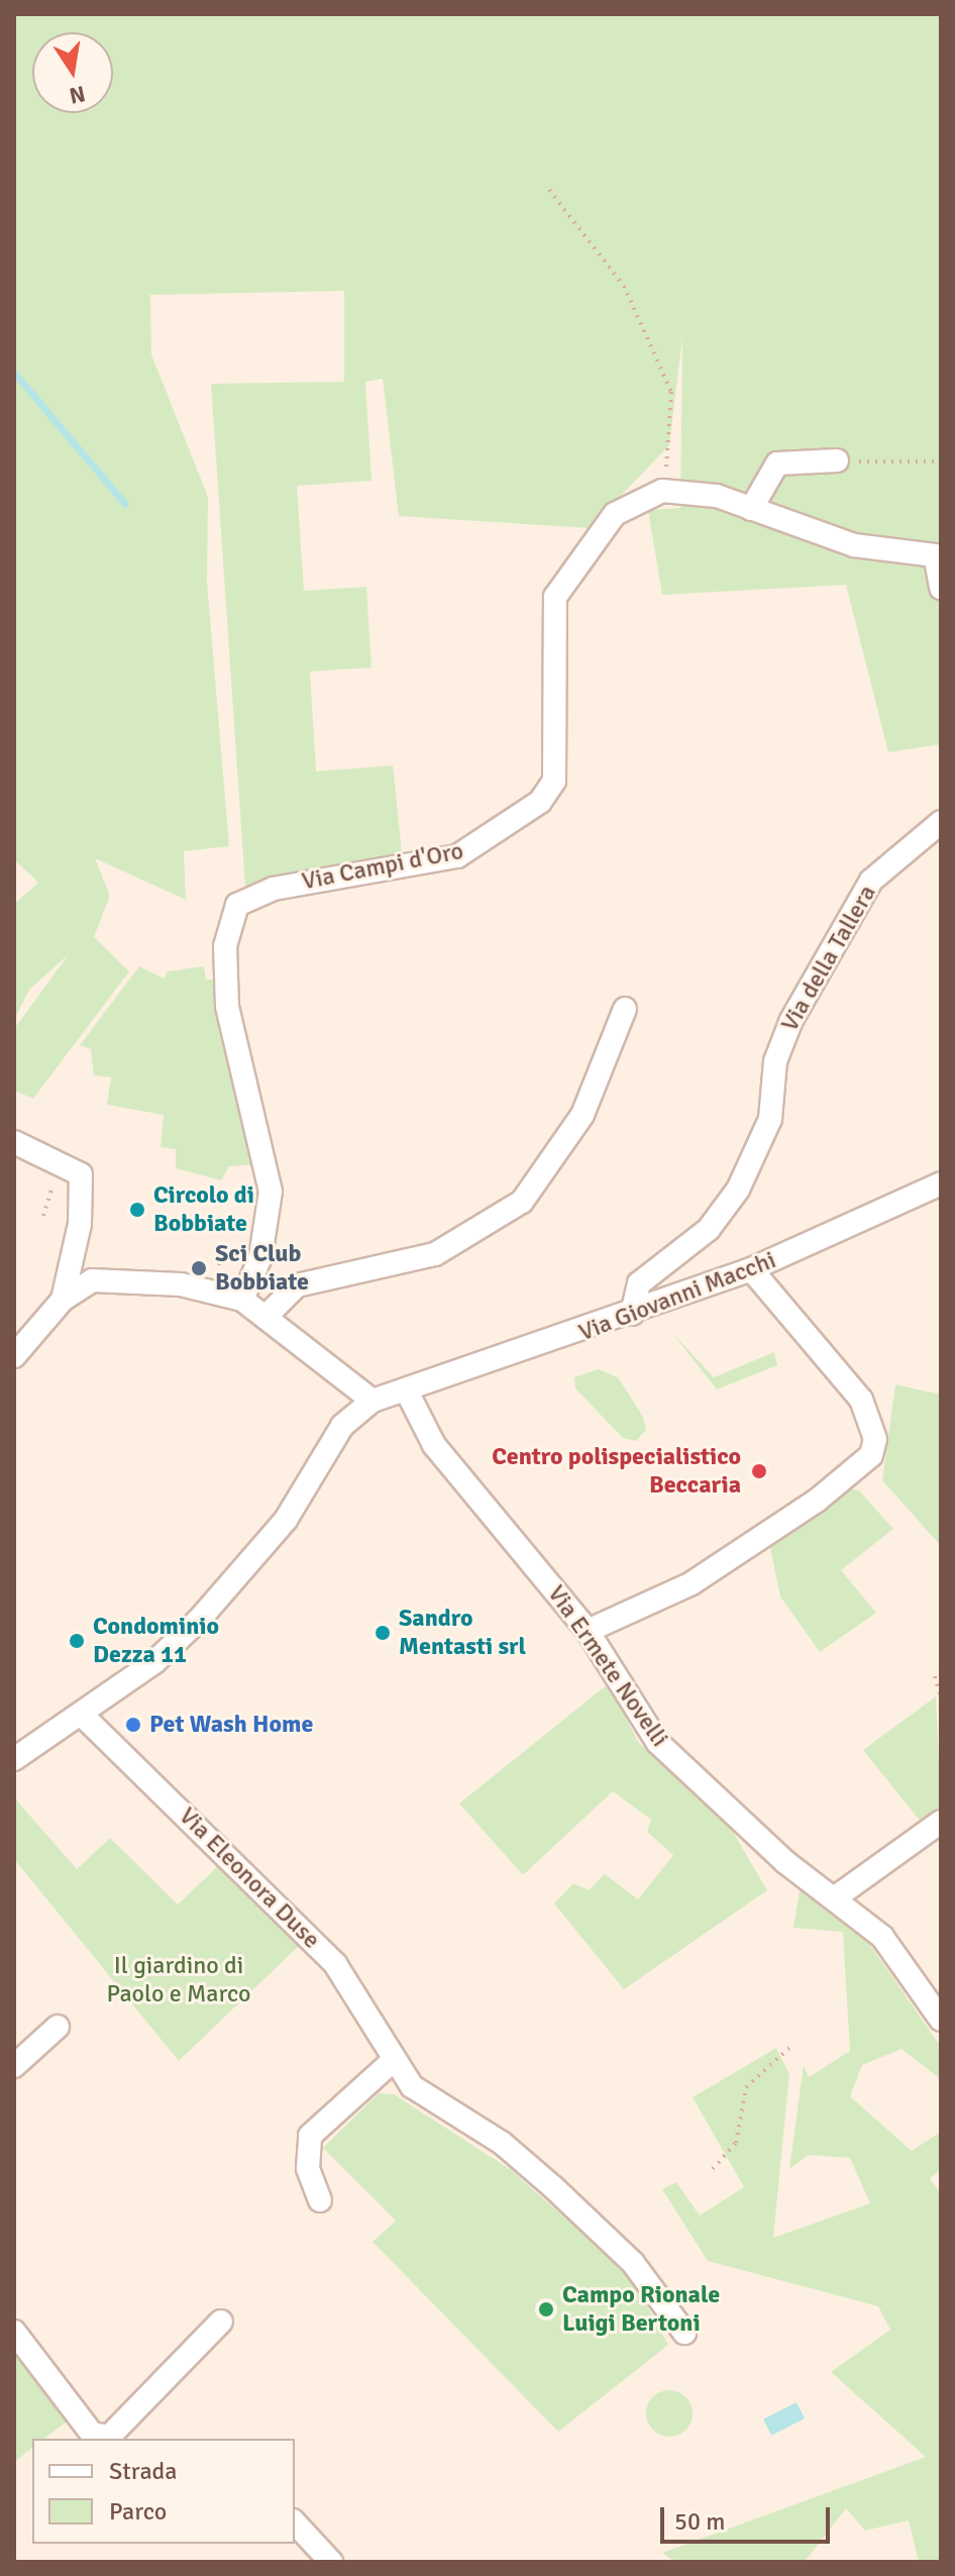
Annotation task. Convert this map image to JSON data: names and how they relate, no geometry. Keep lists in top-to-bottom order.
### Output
{
  "streets": {
    "street": [
      "Via Campi d'Oro",
      "Via della Tallera",
      "Via Giovanni Macchi",
      "Via Ermete Novelli",
      "Via Eleonora Duse"
    ]
  },
  "crossings": [
    ["Via della Tallera", "Via Giovanni Macchi"],
    ["Via Giovanni Macchi", "Via Ermete Novelli"]
  ],
  "parks": ["Il giardino di Paolo e Marco"],
  "places": [
    "Circolo di Bobbiate",
    "Sci Club Bobbiate",
    "Centro polispecialistico Beccaria",
    "Sandro Mentasti srl",
    "Condominio Dezza 11",
    "Pet Wash Home",
    "Campo Rionale Luigi Bertoni"
  ],
  "legend": ["Strada", "Parco"],
  "scale_bar": "50 m",
  "north": "bottom"
}
